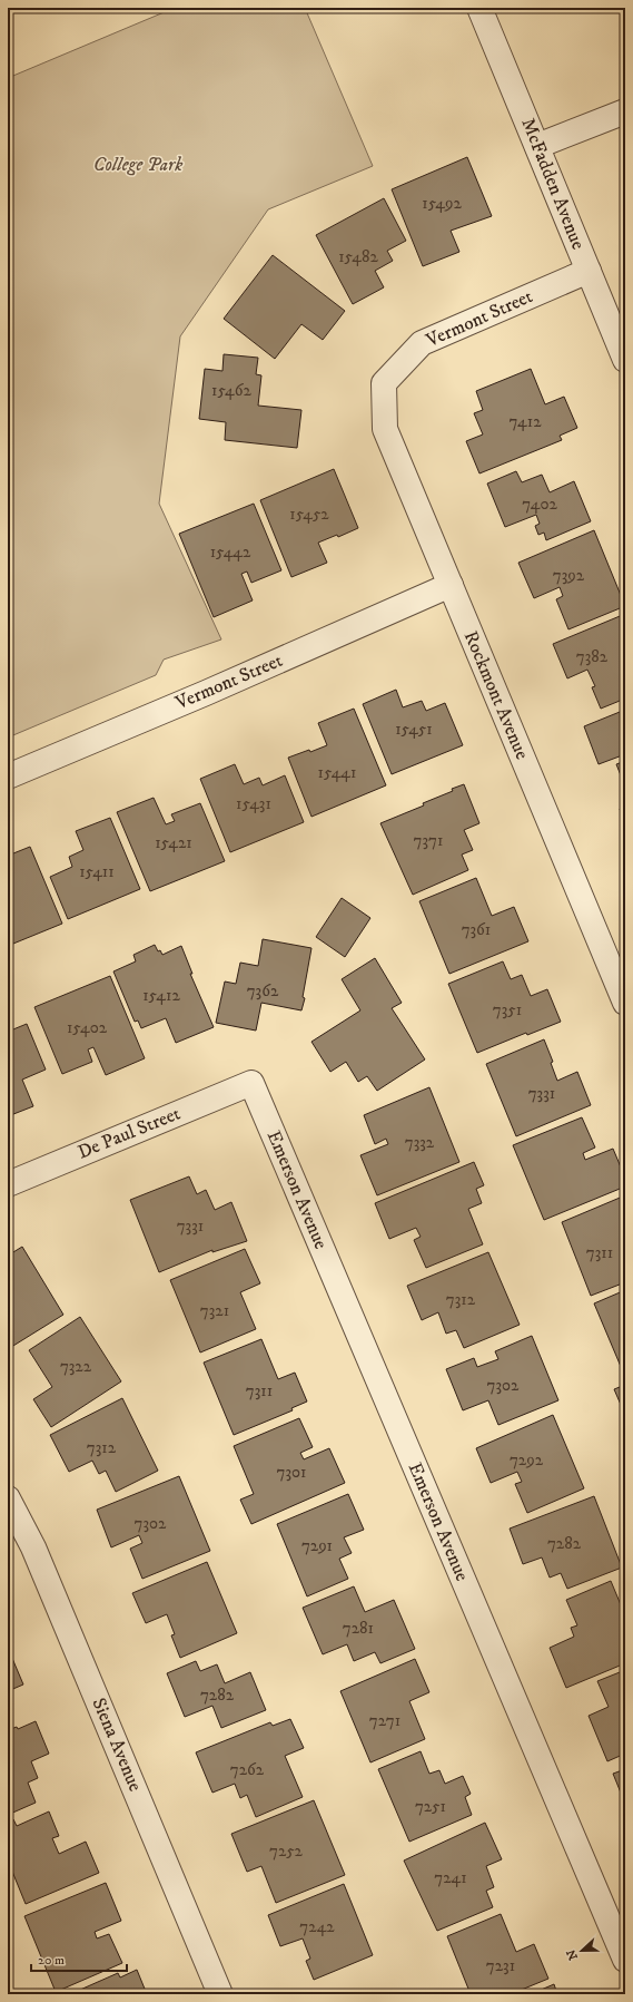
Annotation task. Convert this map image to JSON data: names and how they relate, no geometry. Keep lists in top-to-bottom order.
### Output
{
  "streets": {
    "street": [
      "McFadden Avenue",
      "Vermont Street",
      "Rockmont Avenue",
      "De Paul Street",
      "Emerson Avenue",
      "Siena Avenue"
    ]
  },
  "crossings": [
    ["McFadden Avenue", "Vermont Street"],
    ["Vermont Street", "Rockmont Avenue"],
    ["De Paul Street", "Emerson Avenue"]
  ],
  "parks": ["College Park"],
  "house_numbers": [
    "15492",
    "15482",
    "15462",
    "7412",
    "7402",
    "15452",
    "15442",
    "7392",
    "7382",
    "15451",
    "15441",
    "15431",
    "7371",
    "15421",
    "15411",
    "7361",
    "7362",
    "15412",
    "7351",
    "15402",
    "7331",
    "7332",
    "7331",
    "7311",
    "7312",
    "7321",
    "7322",
    "7302",
    "7311",
    "7312",
    "7292",
    "7301",
    "7302",
    "7282",
    "7291",
    "7281",
    "7282",
    "7271",
    "7262",
    "7251",
    "7252",
    "7241",
    "7242",
    "7231"
  ],
  "scale_bar": "20 m",
  "north": "left"
}
